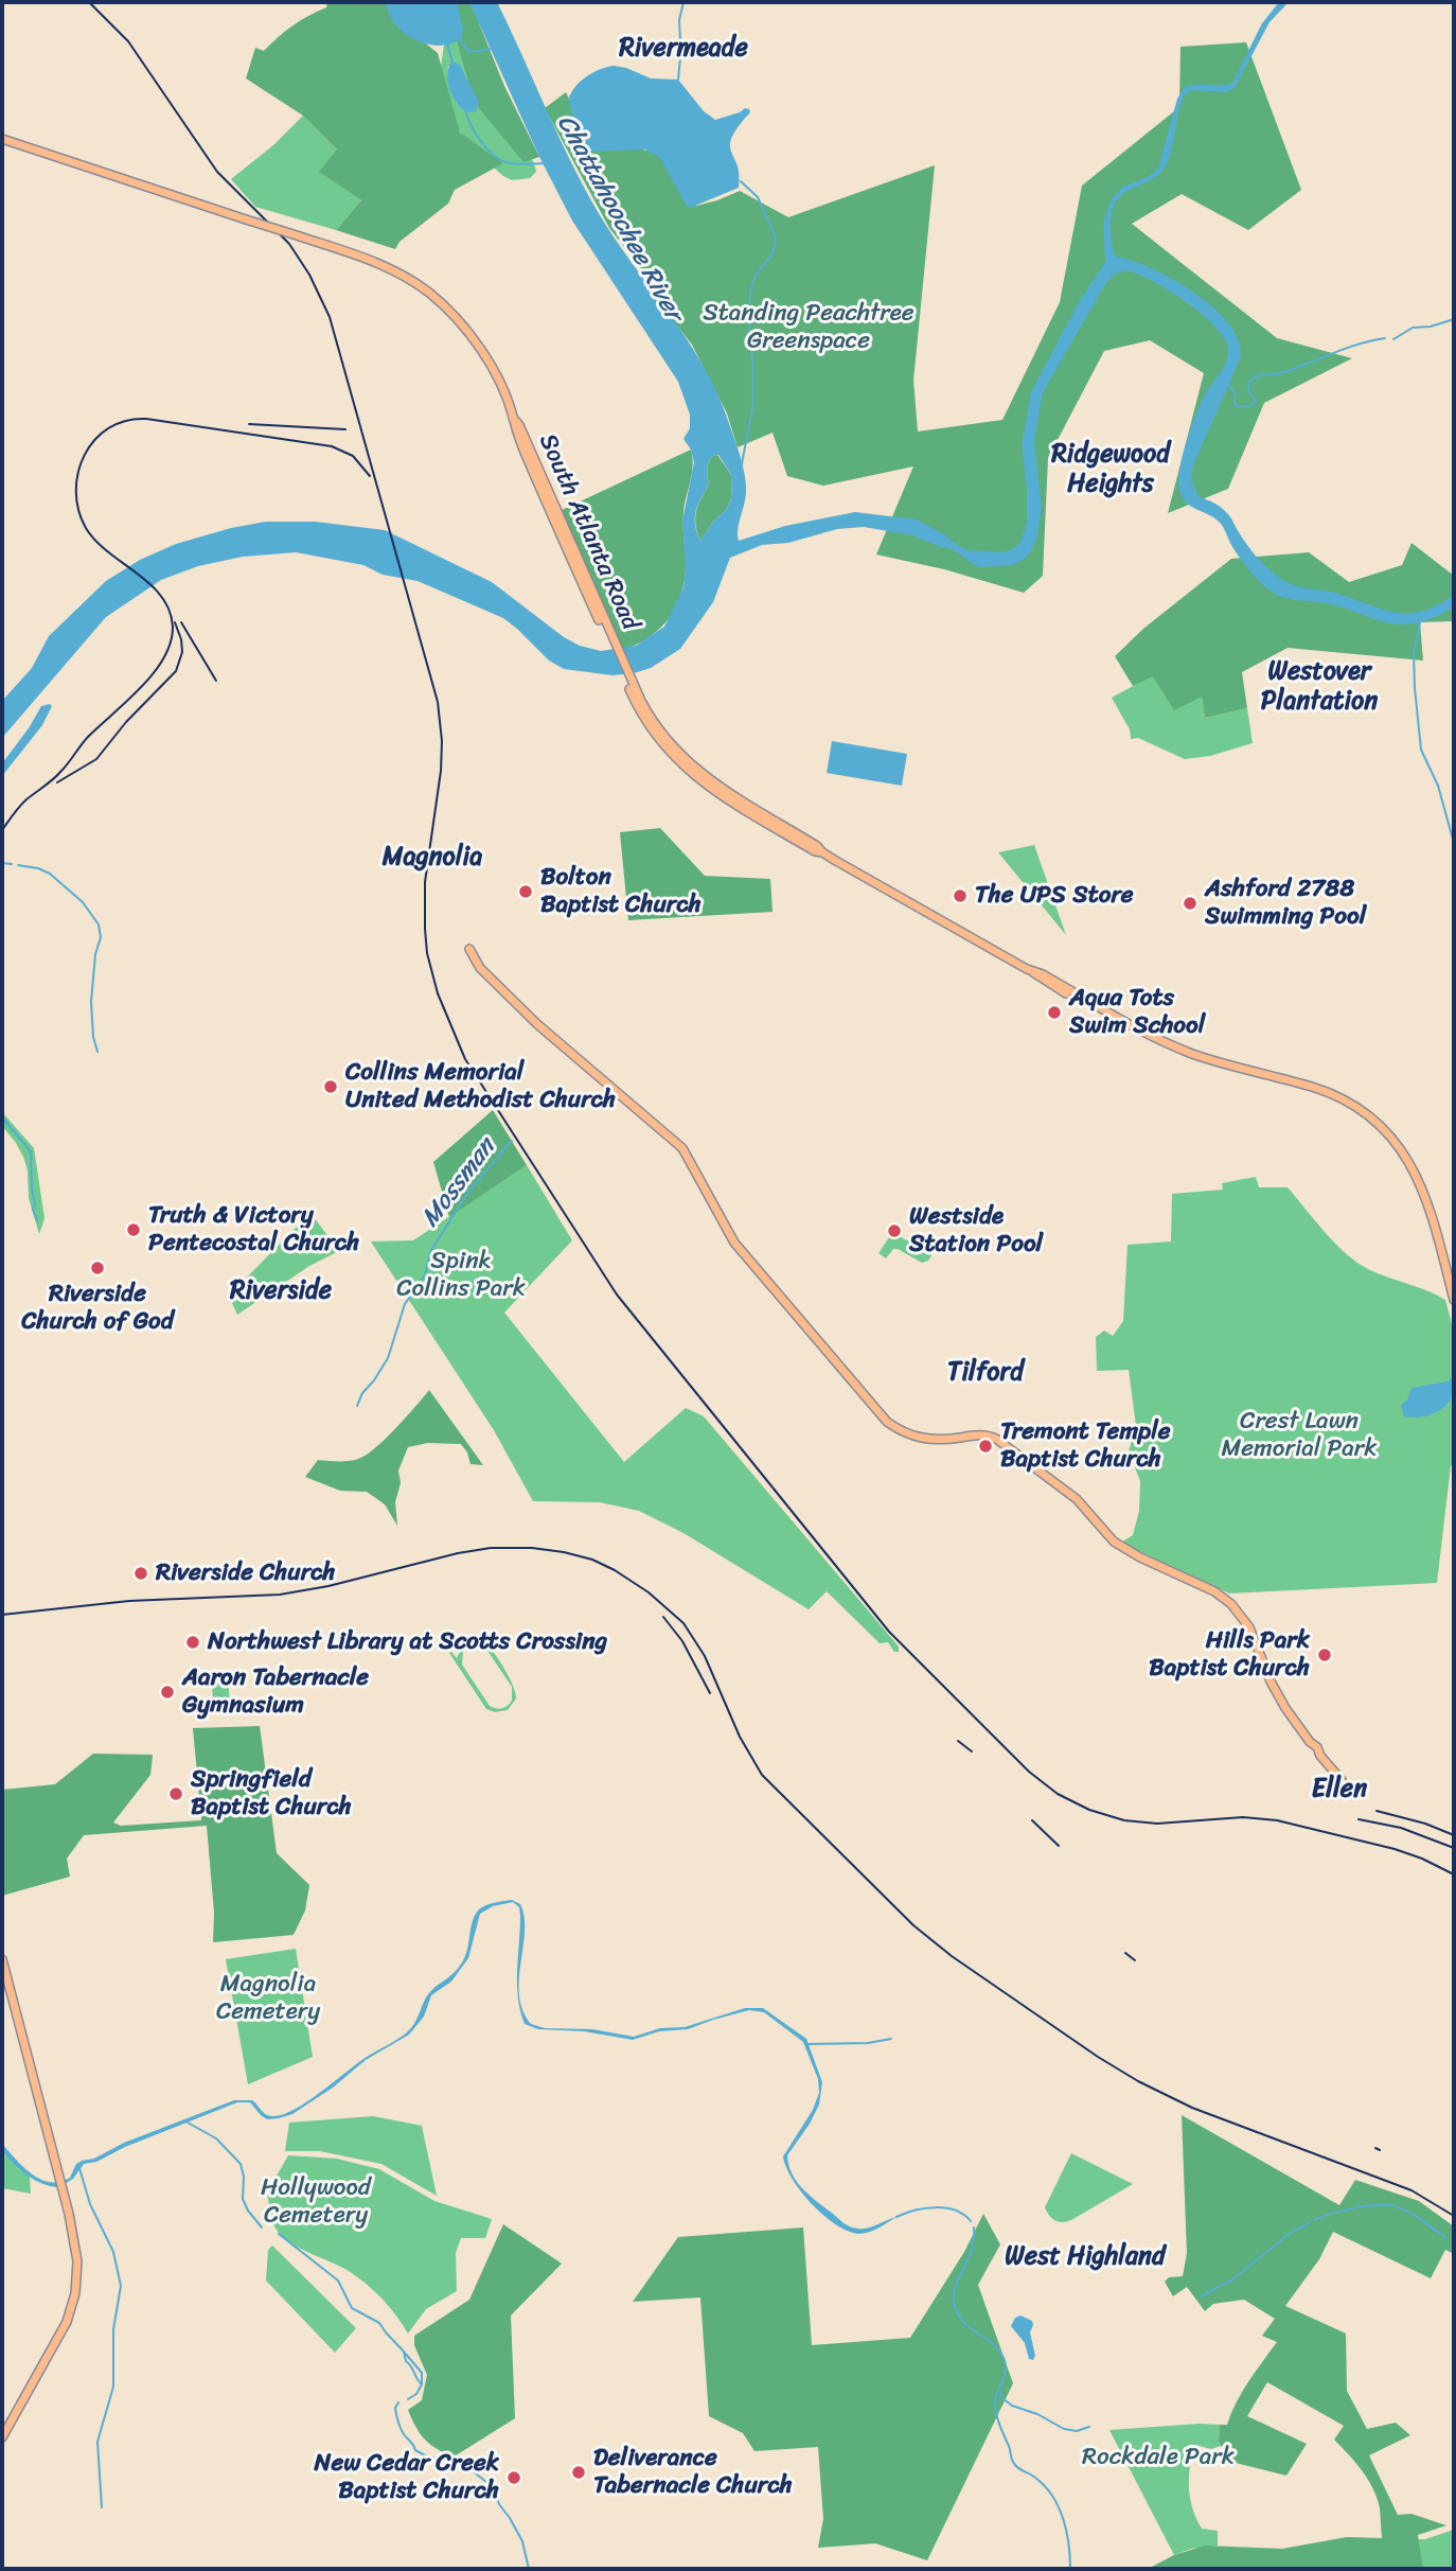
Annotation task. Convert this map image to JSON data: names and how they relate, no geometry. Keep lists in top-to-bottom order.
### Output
{
  "streets": {
    "main road": ["South Atlanta Road"]
  },
  "districts": [
    "Rivermeade",
    "Ridgewood Heights",
    "Westover Plantation",
    "Magnolia",
    "Riverside",
    "Tilford",
    "Ellen",
    "West Highland"
  ],
  "water": ["Chattahoochee River", "Mossman"],
  "parks": [
    "Standing Peachtree Greenspace",
    "Spink Collins Park",
    "Crest Lawn Memorial Park",
    "Magnolia Cemetery",
    "Hollywood Cemetery",
    "Rockdale Park"
  ],
  "places": [
    "Bolton Baptist Church",
    "The UPS Store",
    "Ashford 2788 Swimming Pool",
    "Aqua Tots Swim School",
    "Collins Memorial United Methodist Church",
    "Truth & Victory Pentecostal Church",
    "Westside Station Pool",
    "Riverside Church of God",
    "Tremont Temple Baptist Church",
    "Riverside Church",
    "Northwest Library at Scotts Crossing",
    "Hills Park Baptist Church",
    "Aaron Tabernacle Gymnasium",
    "Springfield Baptist Church",
    "Deliverance Tabernacle Church",
    "New Cedar Creek Baptist Church"
  ]
}
